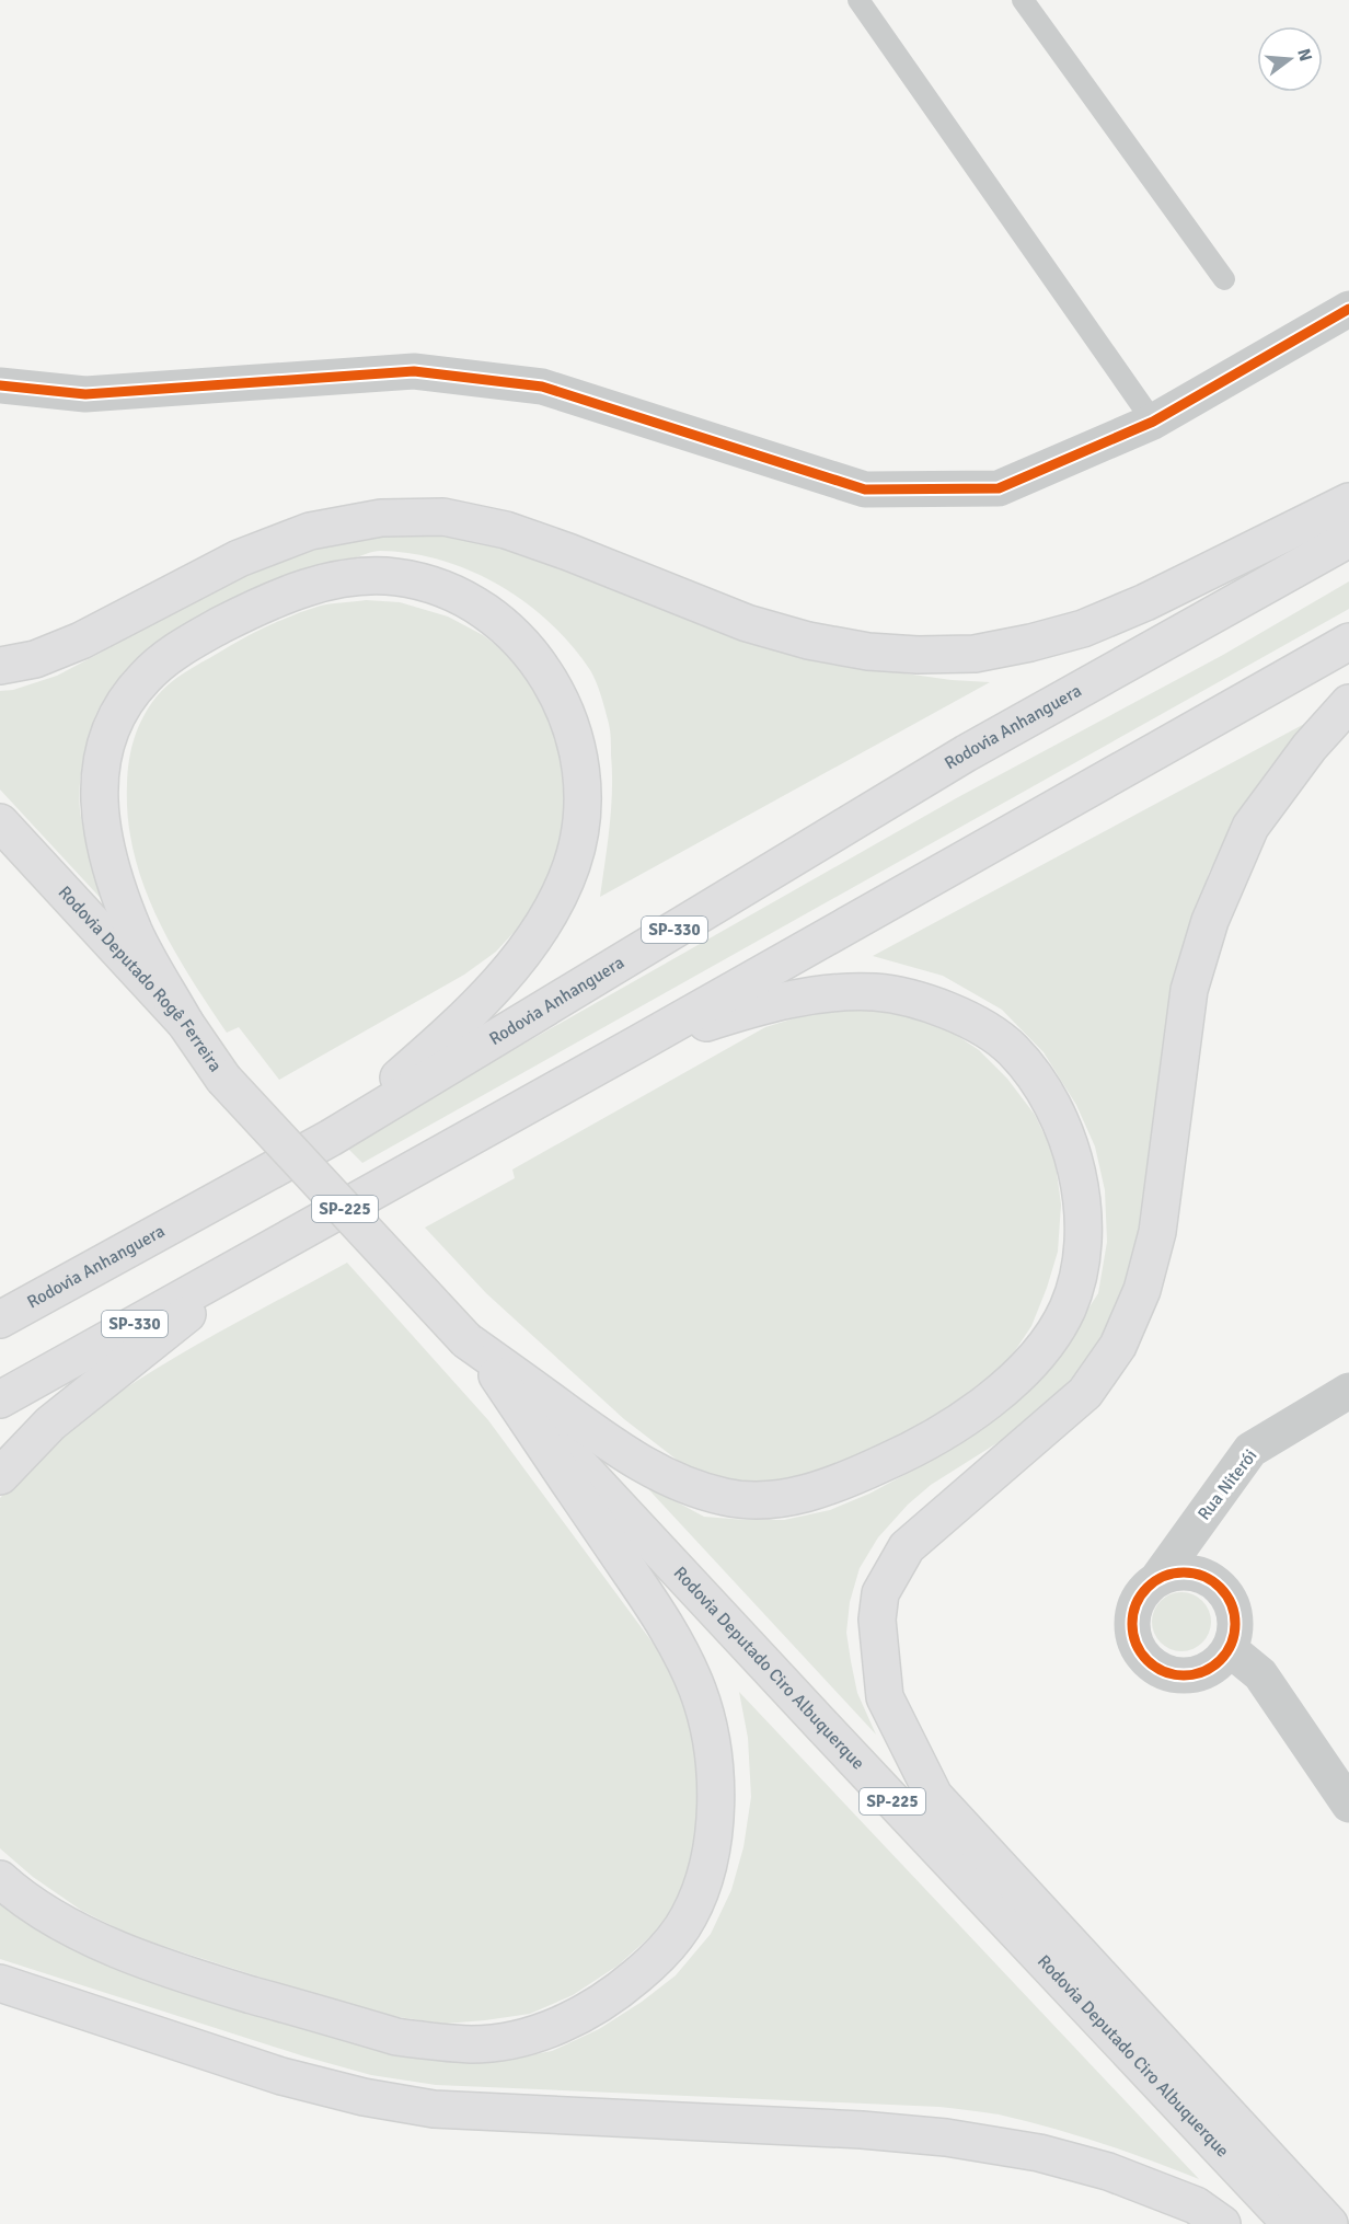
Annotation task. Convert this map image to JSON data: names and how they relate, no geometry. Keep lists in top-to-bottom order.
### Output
{
  "streets": {
    "main road": [
      "Rodovia Anhanguera",
      "SP-330",
      "Rodovia Deputado Rogê Ferreira",
      "SP-225",
      "Rodovia Deputado Ciro Albuquerque"
    ],
    "street": ["Rua Niterói"]
  },
  "crossings": [
    ["Rodovia Deputado Rogê Ferreira", "SP-225"],
    ["SP-225", "Rodovia Deputado Ciro Albuquerque"]
  ],
  "north": "right"
}
